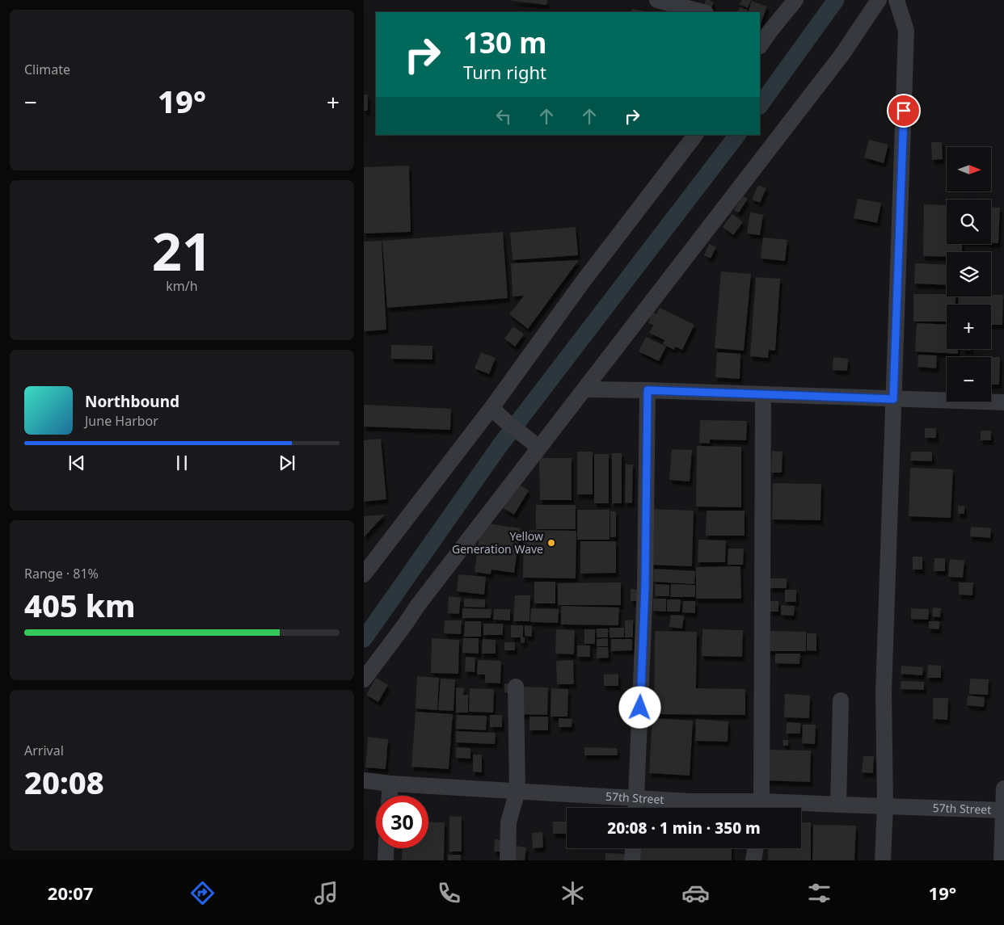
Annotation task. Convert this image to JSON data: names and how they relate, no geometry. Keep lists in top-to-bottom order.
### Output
{
  "streets": {
    "street": ["57th Street"]
  },
  "places": ["Yellow Generation Wave"],
  "north": "right",
  "page": {
    "tile": [
      "Climate",
      ["21", "km/h"],
      ["Range · 81%", "405 km"],
      ["Arrival", "20:08"]
    ],
    "turn": ["130 m", "Turn right"],
    "heat": ["−", "19°", "+"],
    "map_buttons": ["+", "−"],
    "song": ["Northbound", "June Harbor"],
    "limit": "30",
    "trip": "20:08 · 1 min · 350 m",
    "tabs": ["20:07", "19°"]
  }
}
